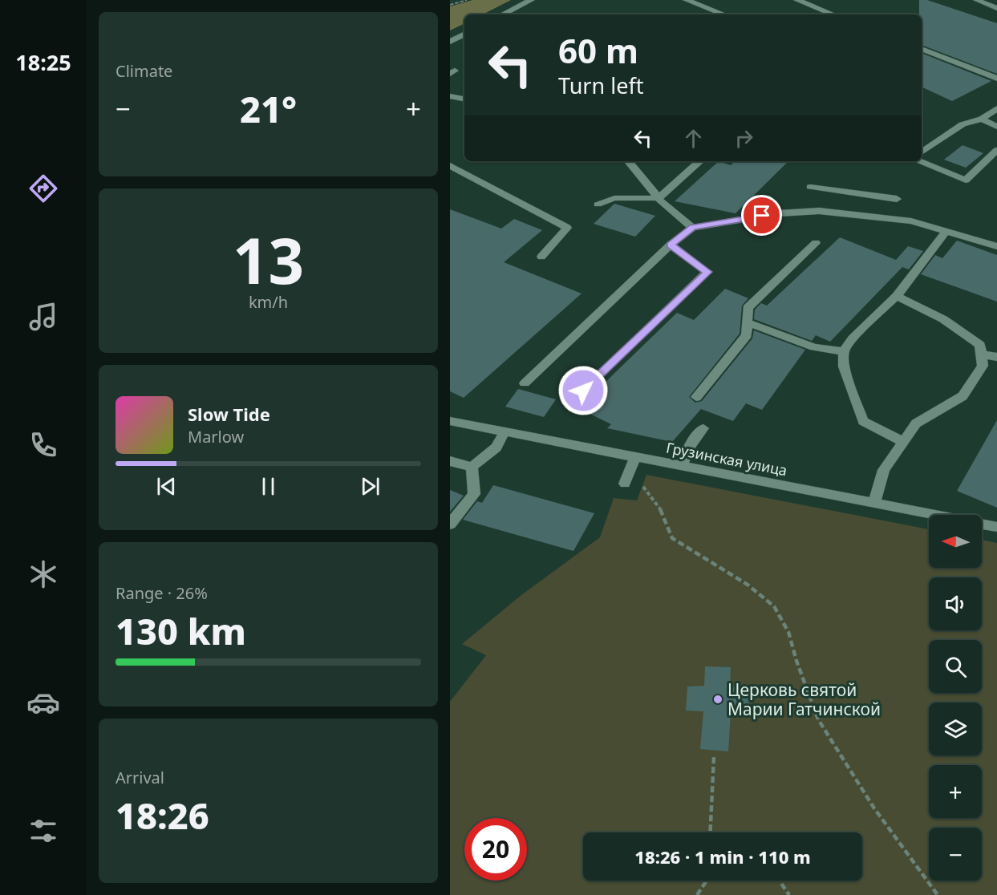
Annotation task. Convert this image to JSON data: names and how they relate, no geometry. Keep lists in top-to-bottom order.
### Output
{
  "streets": {
    "street": ["Грузинская улица"]
  },
  "places": ["Церковь святой Марии Гатчинской"],
  "north": "left",
  "page": {
    "tabs": "18:25",
    "tile": [
      "Climate",
      ["13", "km/h"],
      ["Range · 26%", "130 km"],
      ["Arrival", "18:26"]
    ],
    "turn": ["60 m", "Turn left"],
    "heat": ["−", "21°", "+"],
    "song": ["Slow Tide", "Marlow"],
    "map_buttons": ["+", "−"],
    "limit": "20",
    "trip": "18:26 · 1 min · 110 m"
  }
}
